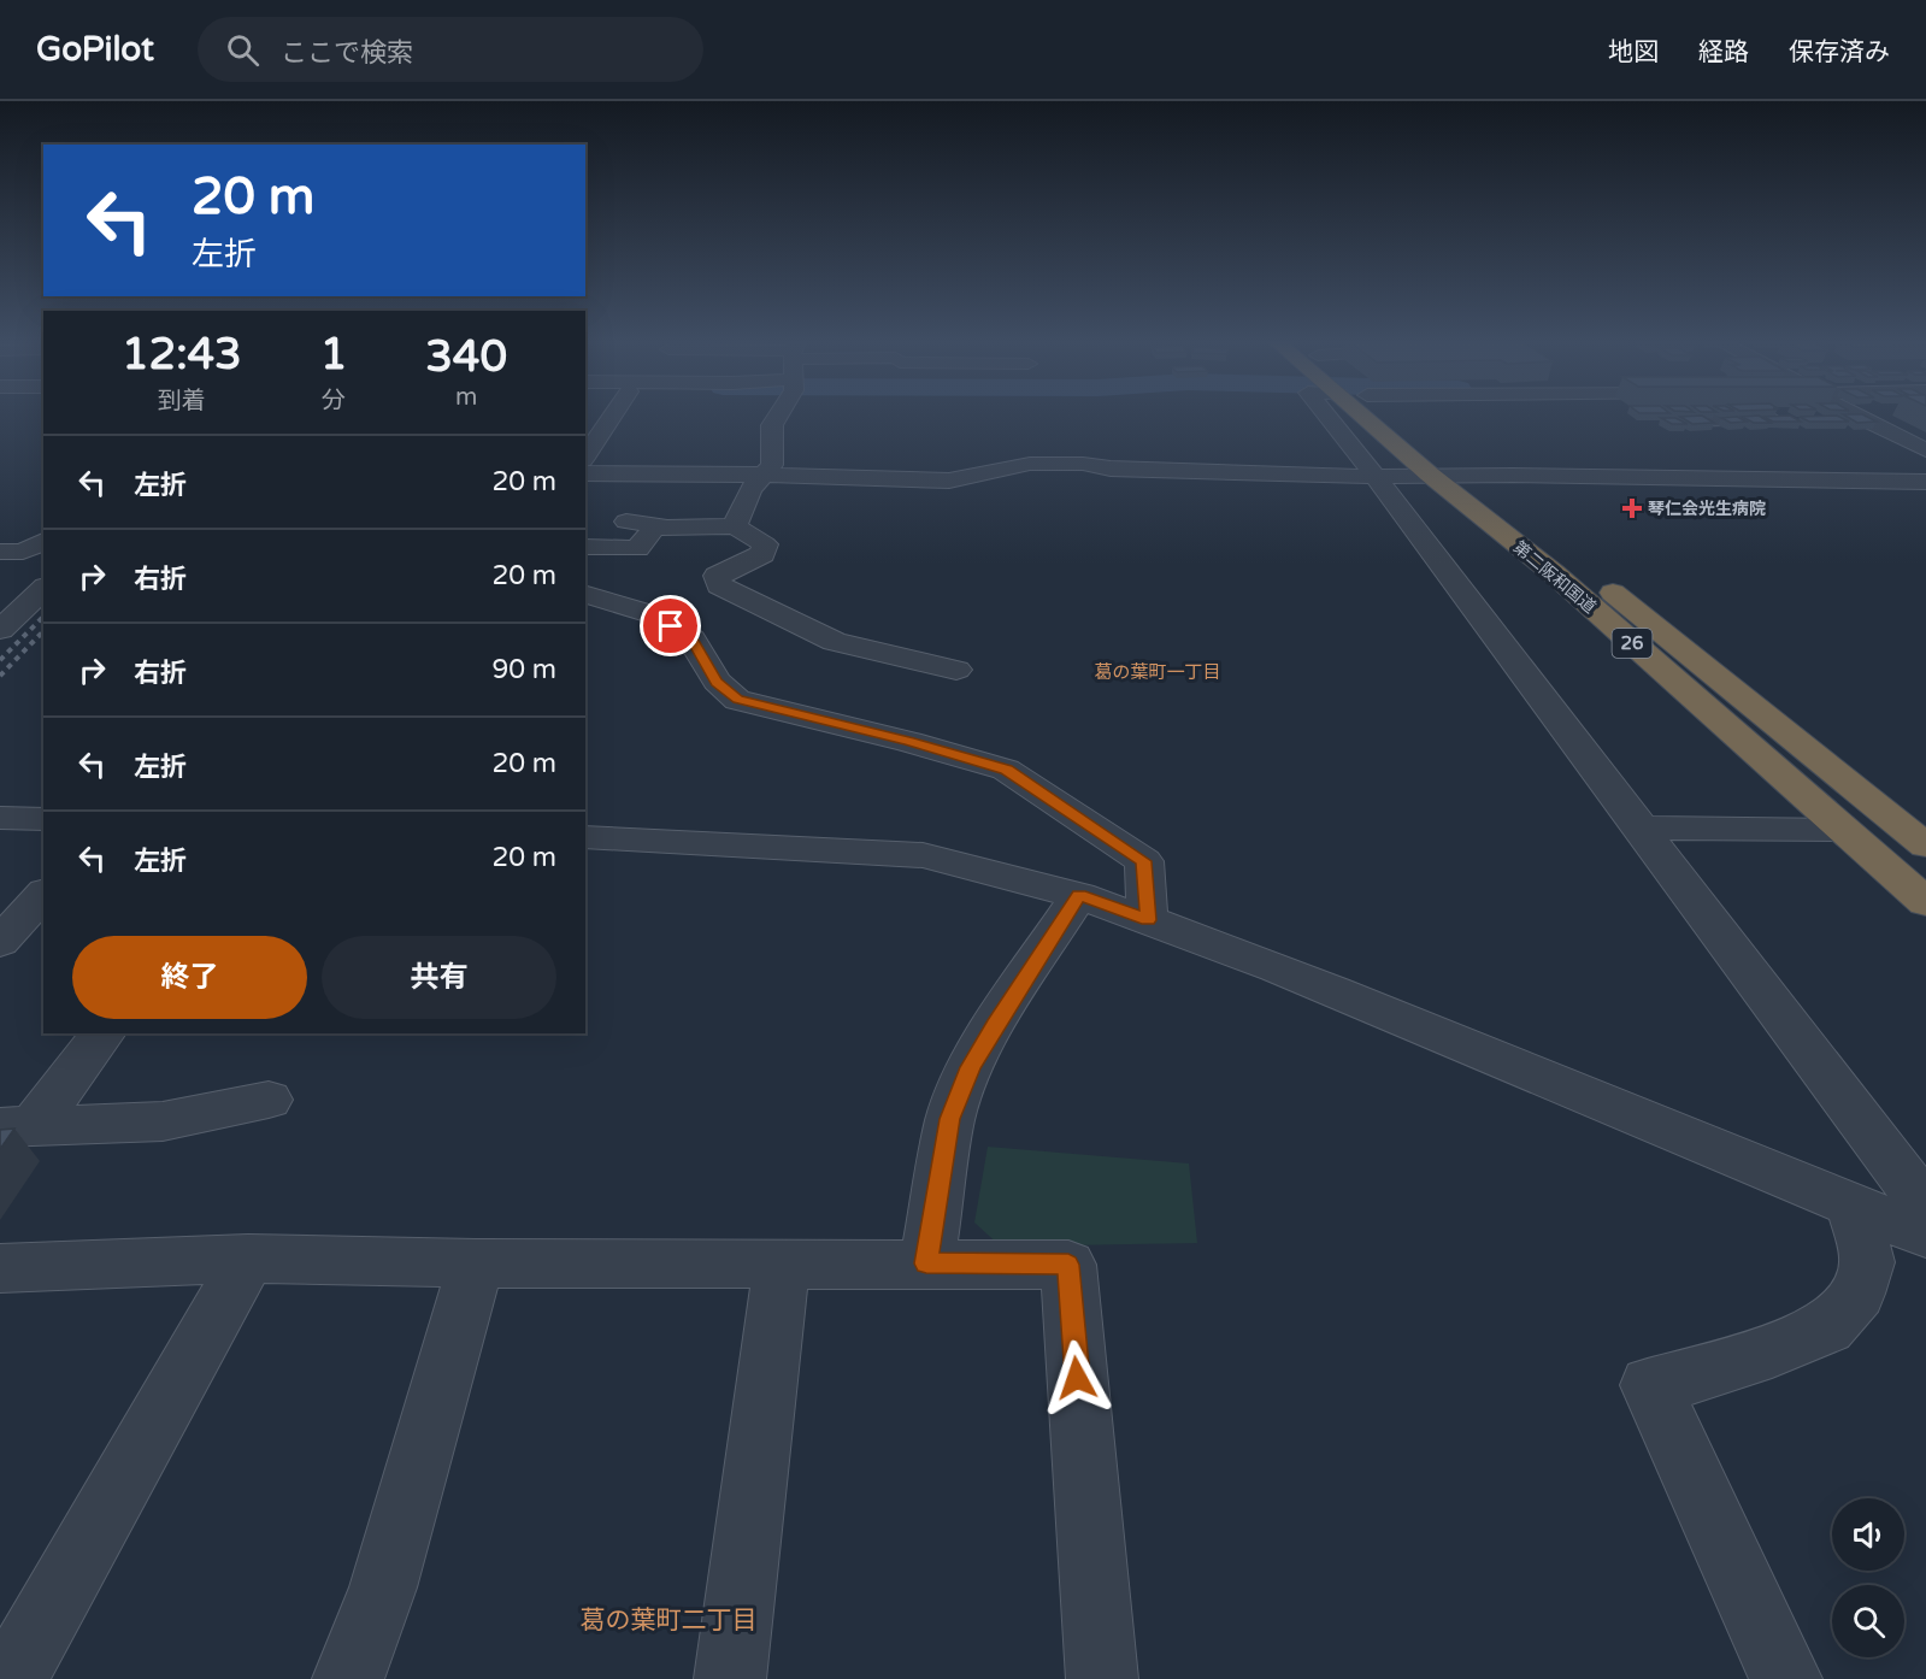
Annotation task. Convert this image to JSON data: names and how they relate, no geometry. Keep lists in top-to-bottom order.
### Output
{
  "streets": {
    "highway": ["第二阪和国道", "26"]
  },
  "districts": ["葛の葉町一丁目", "葛の葉町二丁目"],
  "places": {
    "health": ["琴仁会光生病院"]
  },
  "page": {
    "header": "GoPilot",
    "search": "ここで検索",
    "nav": ["地図", "経路", "保存済み"],
    "turn": ["20 m", "左折"],
    "eta": [
      "12:43",
      "到着",
      "1",
      "分",
      "340",
      "m"
    ],
    "list": [
      {
        "name": "左折",
        "value": "20 m"
      },
      {
        "name": "右折",
        "value": "20 m"
      },
      {
        "name": "右折",
        "value": "90 m"
      },
      {
        "name": "左折",
        "value": "20 m"
      },
      {
        "name": "左折",
        "value": "20 m"
      }
    ],
    "buttons": ["終了", "共有"]
  }
}
